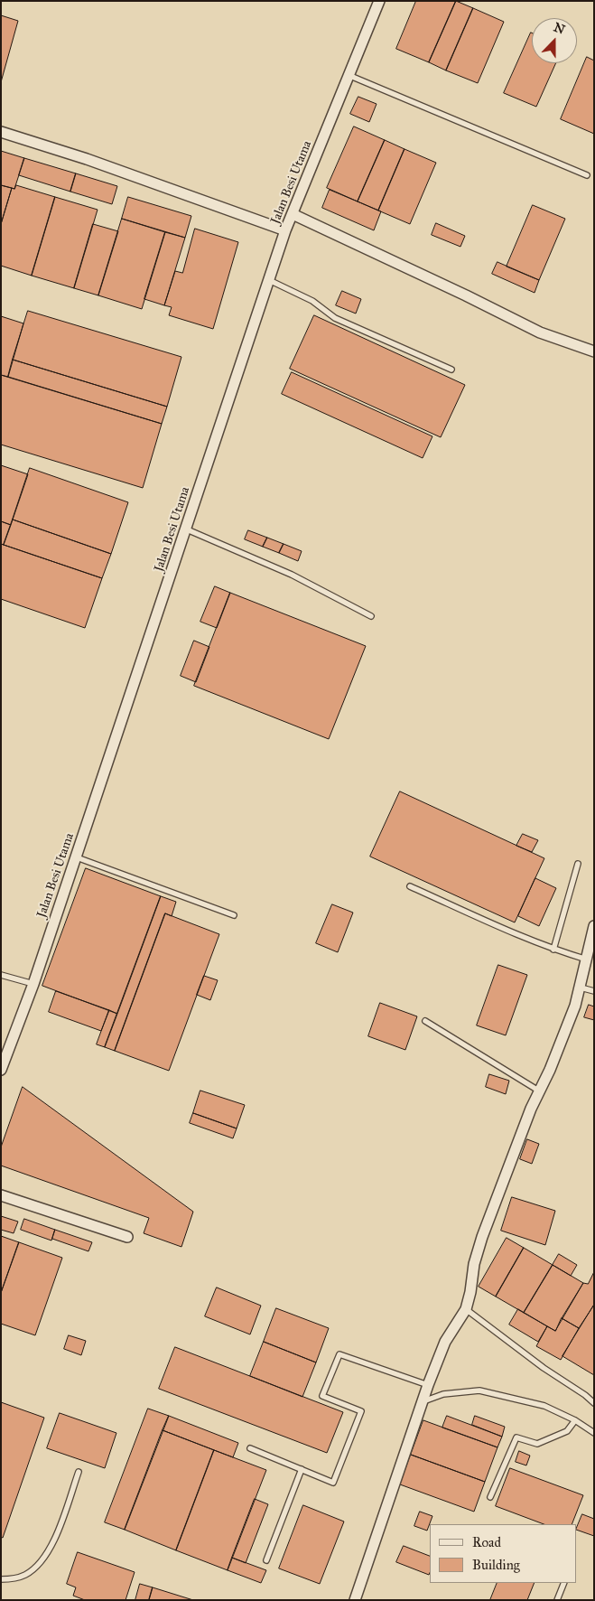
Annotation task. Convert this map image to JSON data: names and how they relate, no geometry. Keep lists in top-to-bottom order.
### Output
{
  "streets": {
    "street": ["Jalan Besi Utama"]
  },
  "legend": ["Road", "Building"],
  "north": "top"
}
